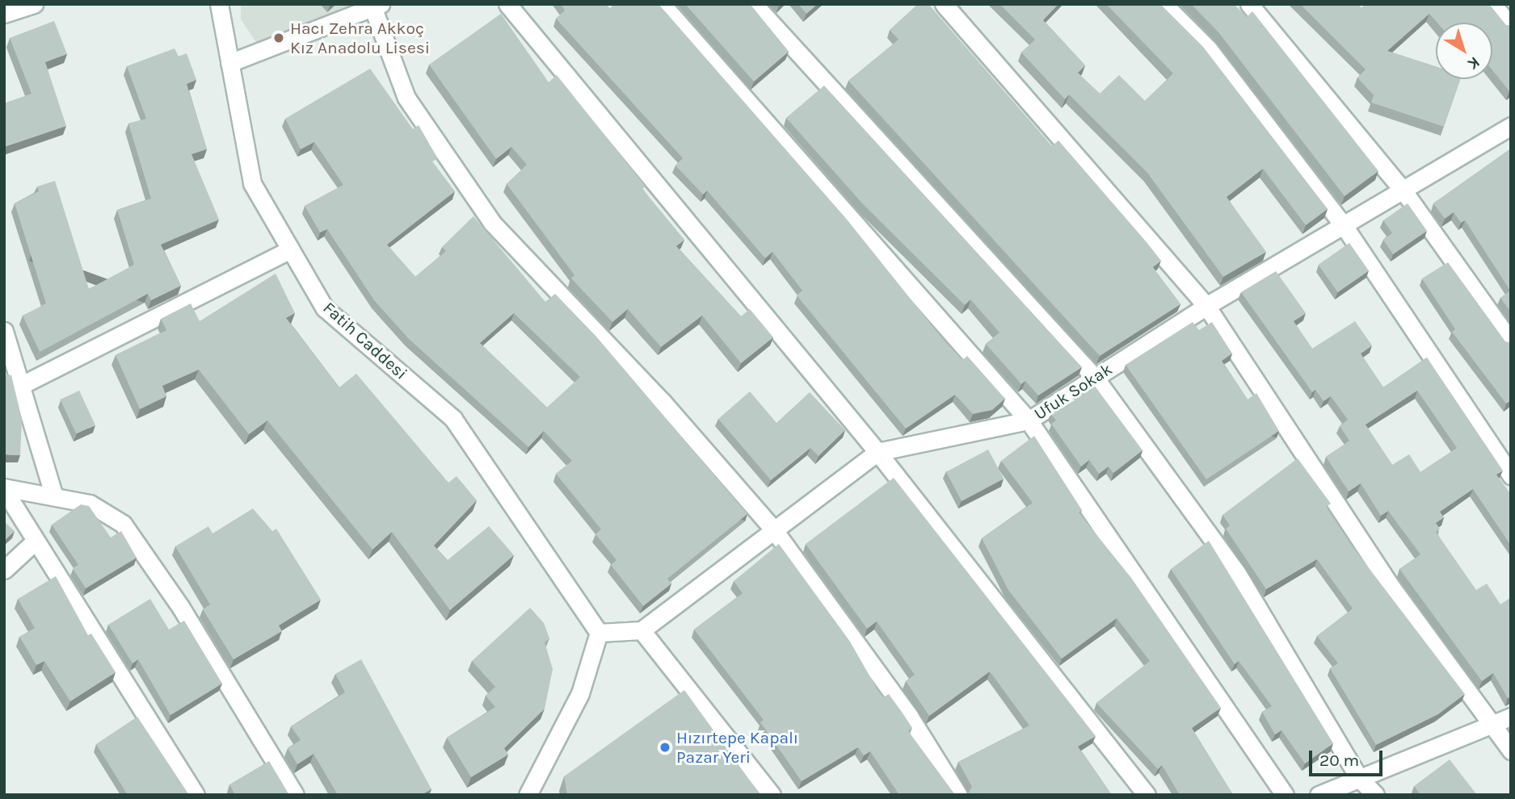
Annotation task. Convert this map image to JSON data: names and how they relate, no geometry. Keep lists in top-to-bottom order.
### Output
{
  "streets": {
    "street": ["Fatih Caddesi", "Ufuk Sokak"]
  },
  "places": ["Hacı Zehra Akkoç Kız Anadolu Lisesi", "Hızırtepe Kapalı Pazar Yeri"],
  "scale_bar": "20 m",
  "north": "bottom right"
}
